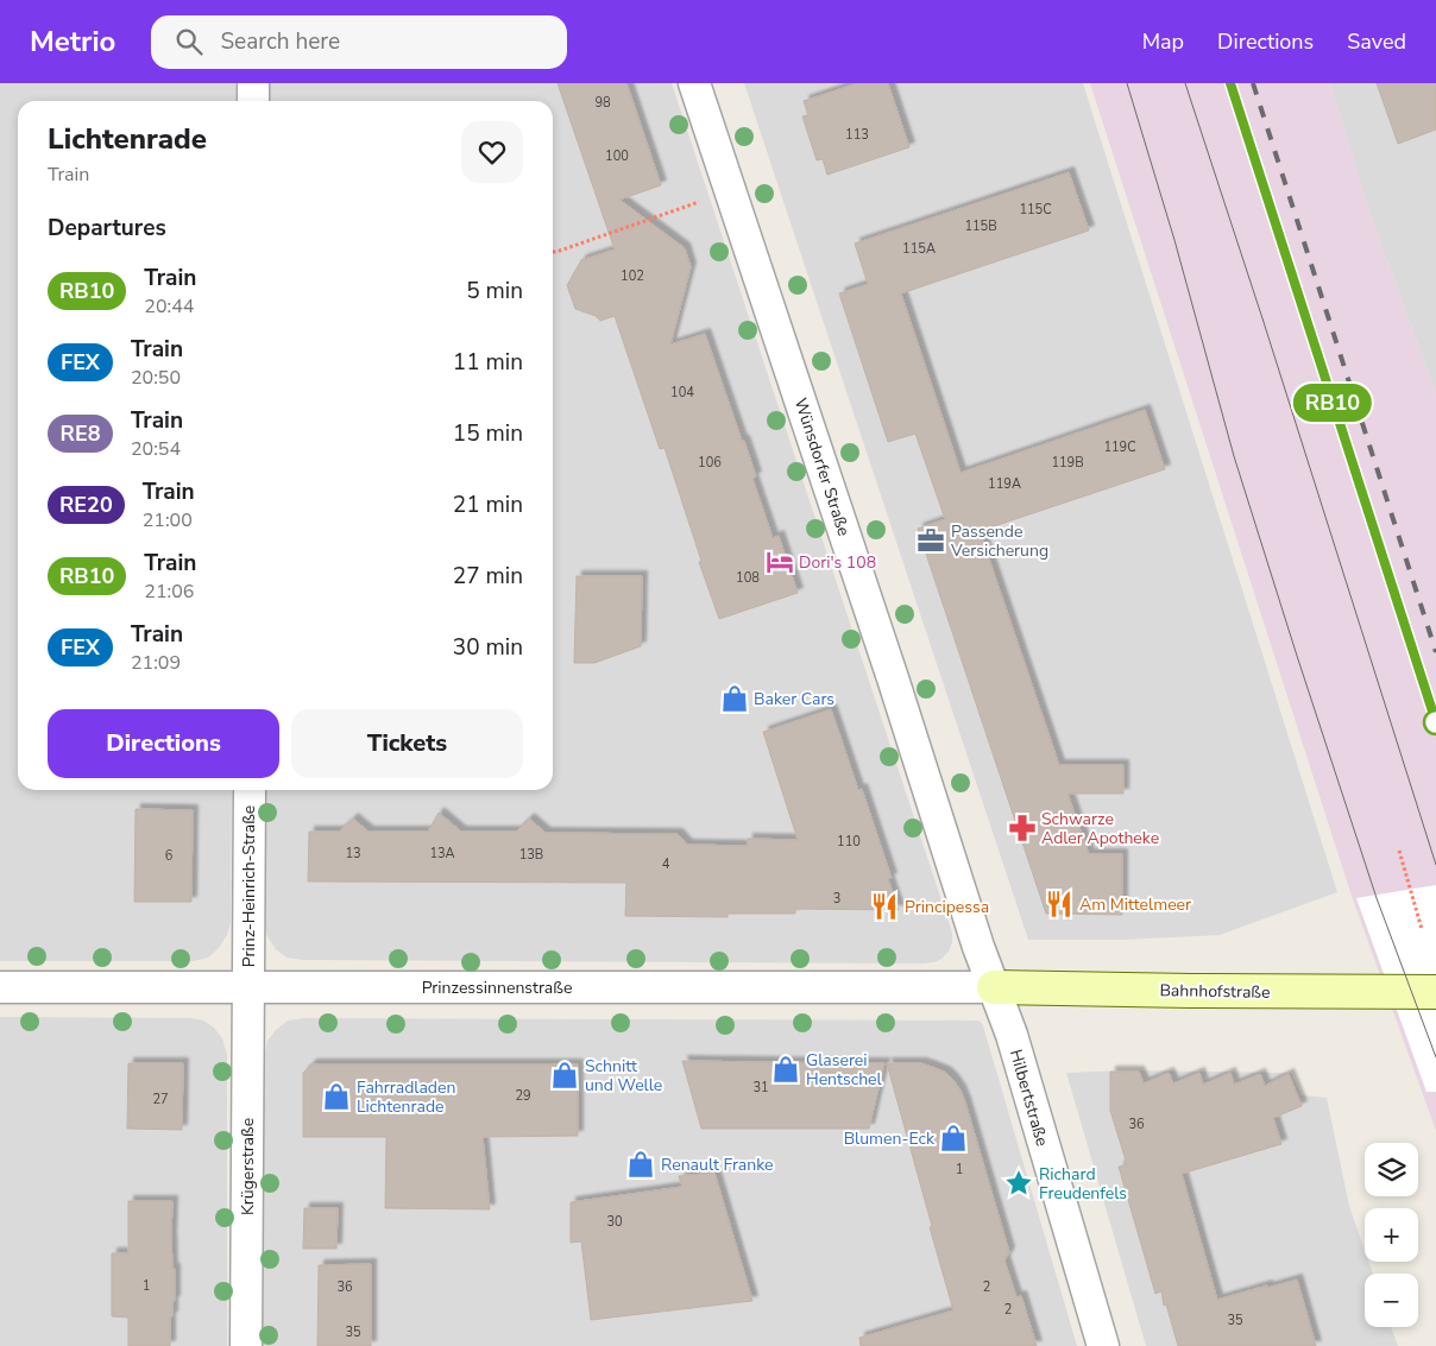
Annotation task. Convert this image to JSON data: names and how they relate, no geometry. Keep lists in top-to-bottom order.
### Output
{
  "streets": {
    "street": [
      "Wünsdorfer Straße",
      "Prinz-Heinrich-Straße",
      "Prinzessinnenstraße",
      "Bahnhofstraße",
      "Hilbertstraße",
      "Krügerstraße"
    ]
  },
  "crossings": [
    ["Wünsdorfer Straße", "Prinzessinnenstraße"],
    ["Wünsdorfer Straße", "Bahnhofstraße"],
    ["Wünsdorfer Straße", "Hilbertstraße"],
    ["Prinz-Heinrich-Straße", "Prinzessinnenstraße"],
    ["Prinz-Heinrich-Straße", "Krügerstraße"],
    ["Prinzessinnenstraße", "Bahnhofstraße"],
    ["Prinzessinnenstraße", "Hilbertstraße"],
    ["Prinzessinnenstraße", "Krügerstraße"],
    ["Bahnhofstraße", "Hilbertstraße"]
  ],
  "places": {
    "office": ["Passende Versicherung"],
    "hotel": ["Dori's 108"],
    "shop": [
      "Baker Cars",
      "Glaserei Hentschel",
      "Schnitt und Welle",
      "Fahrradladen Lichtenrade",
      "Blumen-Eck",
      "Renault Franke"
    ],
    "pharmacy": ["Schwarze Adler Apotheke"],
    "restaurant": ["Am Mittelmeer", "Principessa"],
    "place": ["Richard Freudenfels"]
  },
  "house_numbers": [
    "98",
    "113",
    "100",
    "115C",
    "115B",
    "115A",
    "102",
    "104",
    "119C",
    "106",
    "119B",
    "119A",
    "108",
    "110",
    "13",
    "13A",
    "13B",
    "6",
    "4",
    "3",
    "31",
    "29",
    "27",
    "36",
    "1",
    "30",
    "1",
    "36",
    "2",
    "2",
    "35",
    "35"
  ],
  "page": {
    "header": "Metrio",
    "search": "Search here",
    "nav": ["Map", "Directions", "Saved"],
    "on_map": "RB10",
    "heading": [
      ["Lichtenrade", "Train"],
      "Departures"
    ],
    "list": [
      {
        "mark": "RB10",
        "name": "Train",
        "note": "20:44",
        "value": "5 min"
      },
      {
        "mark": "FEX",
        "name": "Train",
        "note": "20:50",
        "value": "11 min"
      },
      {
        "mark": "RE8",
        "name": "Train",
        "note": "20:54",
        "value": "15 min"
      },
      {
        "mark": "RE20",
        "name": "Train",
        "note": "21:00",
        "value": "21 min"
      },
      {
        "mark": "RB10",
        "name": "Train",
        "note": "21:06",
        "value": "27 min"
      },
      {
        "mark": "FEX",
        "name": "Train",
        "note": "21:09",
        "value": "30 min"
      }
    ],
    "buttons": ["Directions", "Tickets"],
    "map_buttons": ["+", "−"]
  }
}
